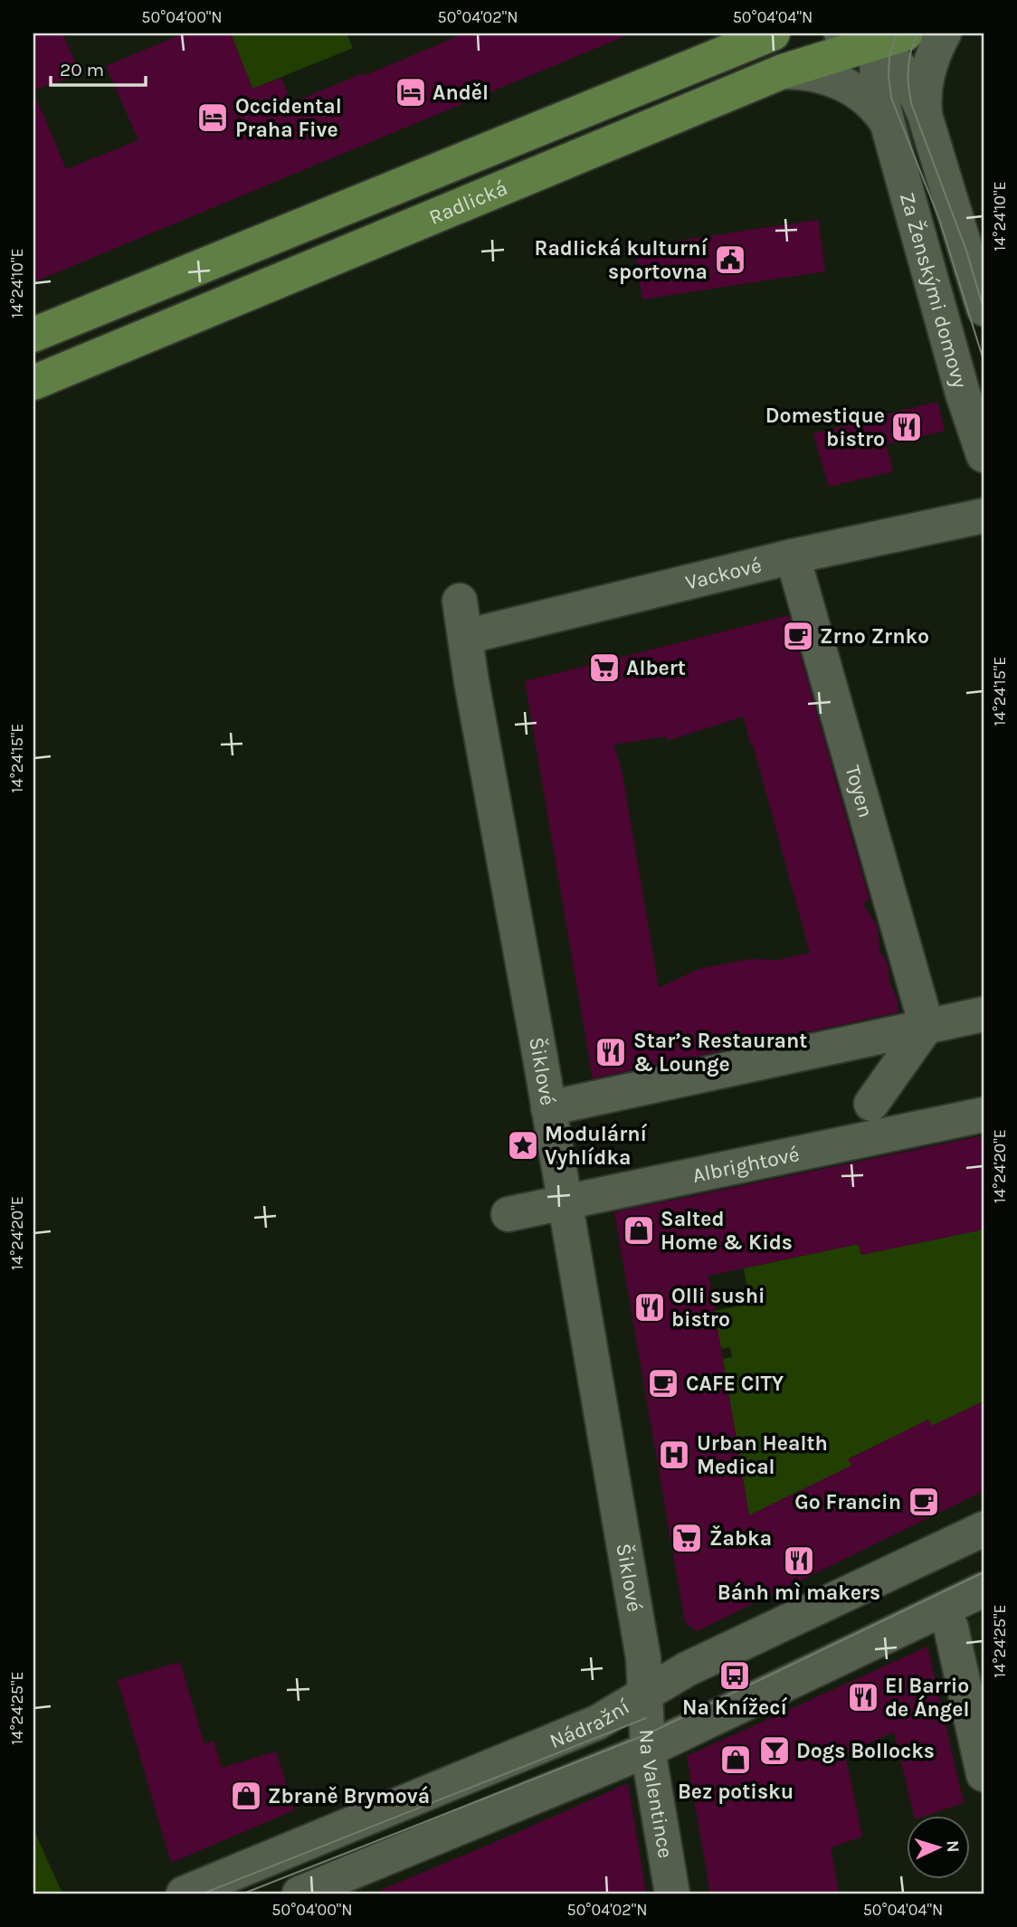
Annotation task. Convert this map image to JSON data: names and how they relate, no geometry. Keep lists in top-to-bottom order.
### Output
{
  "streets": {
    "main road": ["Radlická"],
    "street": [
      "Za Ženskými domovy",
      "Vackové",
      "Toyen",
      "Šiklové",
      "Albrightové",
      "Nádražní",
      "Na Valentince"
    ]
  },
  "crossings": [
    ["Radlická", "Za Ženskými domovy"],
    ["Vackové", "Toyen"],
    ["Vackové", "Šiklové"],
    ["Šiklové", "Albrightové"],
    ["Šiklové", "Nádražní"],
    ["Šiklové", "Na Valentince"],
    ["Nádražní", "Na Valentince"]
  ],
  "places": {
    "hotel": ["Anděl", "Occidental Praha Five"],
    "public building": ["Radlická kulturní sportovna"],
    "restaurant": [
      "Domestique bistro",
      "Star’s Restaurant & Lounge",
      "Olli sushi bistro",
      "Bánh mì makers",
      "El Barrio de Ángel"
    ],
    "cafe": ["Zrno Zrnko", "CAFE CITY", "Go Francin"],
    "supermarket": ["Albert", "Žabka"],
    "place": ["Modulární Vyhlídka"],
    "shop": ["Salted Home & Kids", "Bez potisku", "Zbraně Brymová"],
    "hospital": ["Urban Health Medical"],
    "bus stop": ["Na Knížecí"],
    "bar": ["Dogs Bollocks"]
  },
  "scale_bar": "20 m",
  "north": "right",
  "coordinates": [
    "50°04'00\"N",
    "50°04'02\"N",
    "50°04'04\"N",
    "14°24'10\"E",
    "14°24'15\"E",
    "14°24'20\"E",
    "14°24'25\"E"
  ]
}
